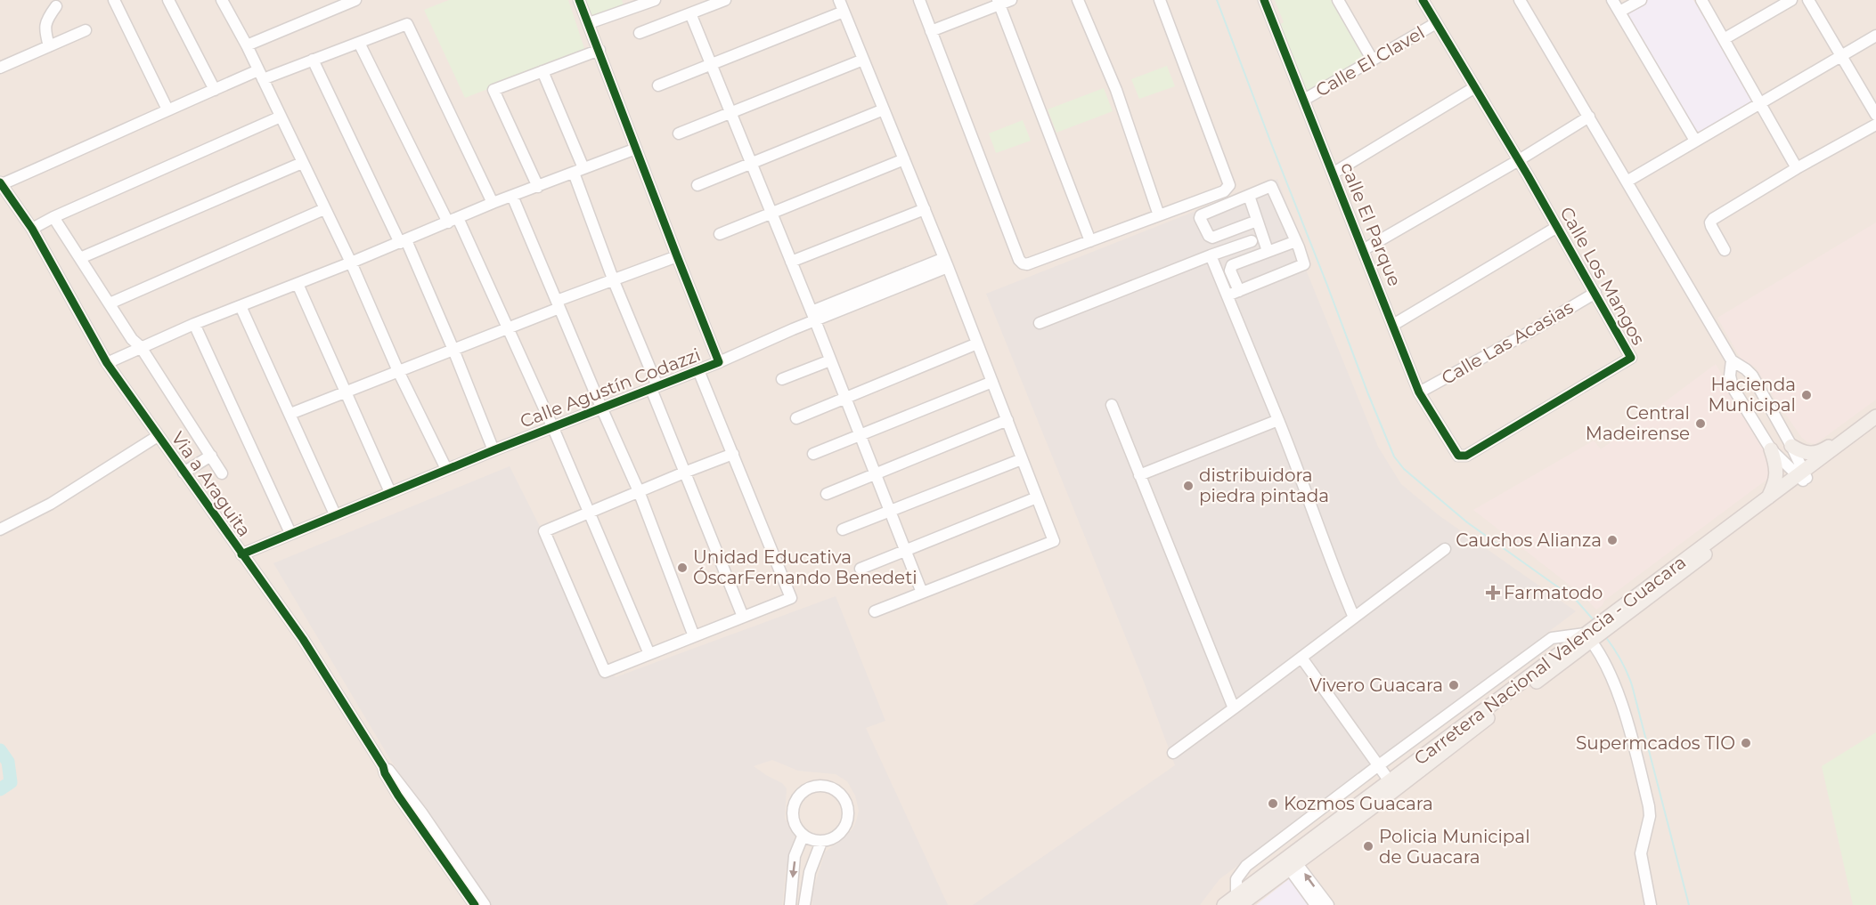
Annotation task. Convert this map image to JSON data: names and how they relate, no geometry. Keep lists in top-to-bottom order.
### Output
{
  "streets": {
    "main road": ["Carretera Nacional Valencia - Guacara"],
    "street": [
      "Calle El Clavel",
      "calle El Parque",
      "Calle Los Mangos",
      "Calle Las Acasias",
      "Calle Agustín Codazzi",
      "Via a Araguita"
    ]
  },
  "crossings": [
    ["Calle El Clavel", "calle El Parque"],
    ["calle El Parque", "Calle Los Mangos"],
    ["calle El Parque", "Calle Las Acasias"],
    ["Calle Los Mangos", "Calle Las Acasias"],
    ["Calle Agustín Codazzi", "Via a Araguita"]
  ],
  "places": {
    "other": [
      "Hacienda Municipal",
      "Central Madeirense",
      "distribuidora piedra pintada",
      "Cauchos Alianza",
      "Unidad Educativa ÓscarFernando Benedeti",
      "Vivero Guacara",
      "Supermcados TIO",
      "Kozmos Guacara",
      "Policia Municipal de Guacara"
    ],
    "health": ["Farmatodo"]
  }
}
